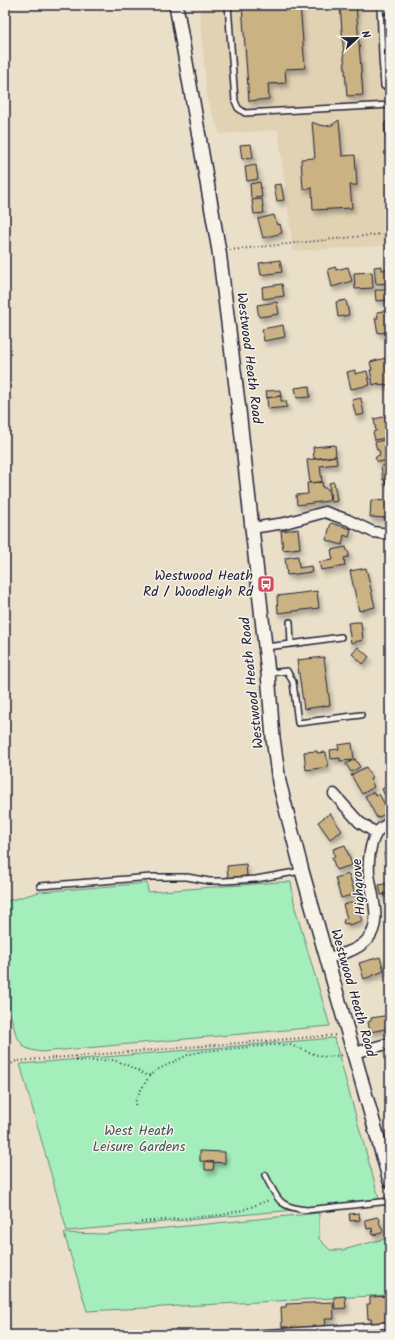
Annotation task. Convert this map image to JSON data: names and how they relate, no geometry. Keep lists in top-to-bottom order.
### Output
{
  "streets": {
    "street": ["Westwood Heath Road", "Highgrove"]
  },
  "crossings": [
    ["Westwood Heath Road", "Highgrove"]
  ],
  "parks": ["West Heath Leisure Gardens"],
  "places": {
    "bus stop": ["Westwood Heath Rd / Woodleigh Rd"]
  },
  "north": "right"
}
